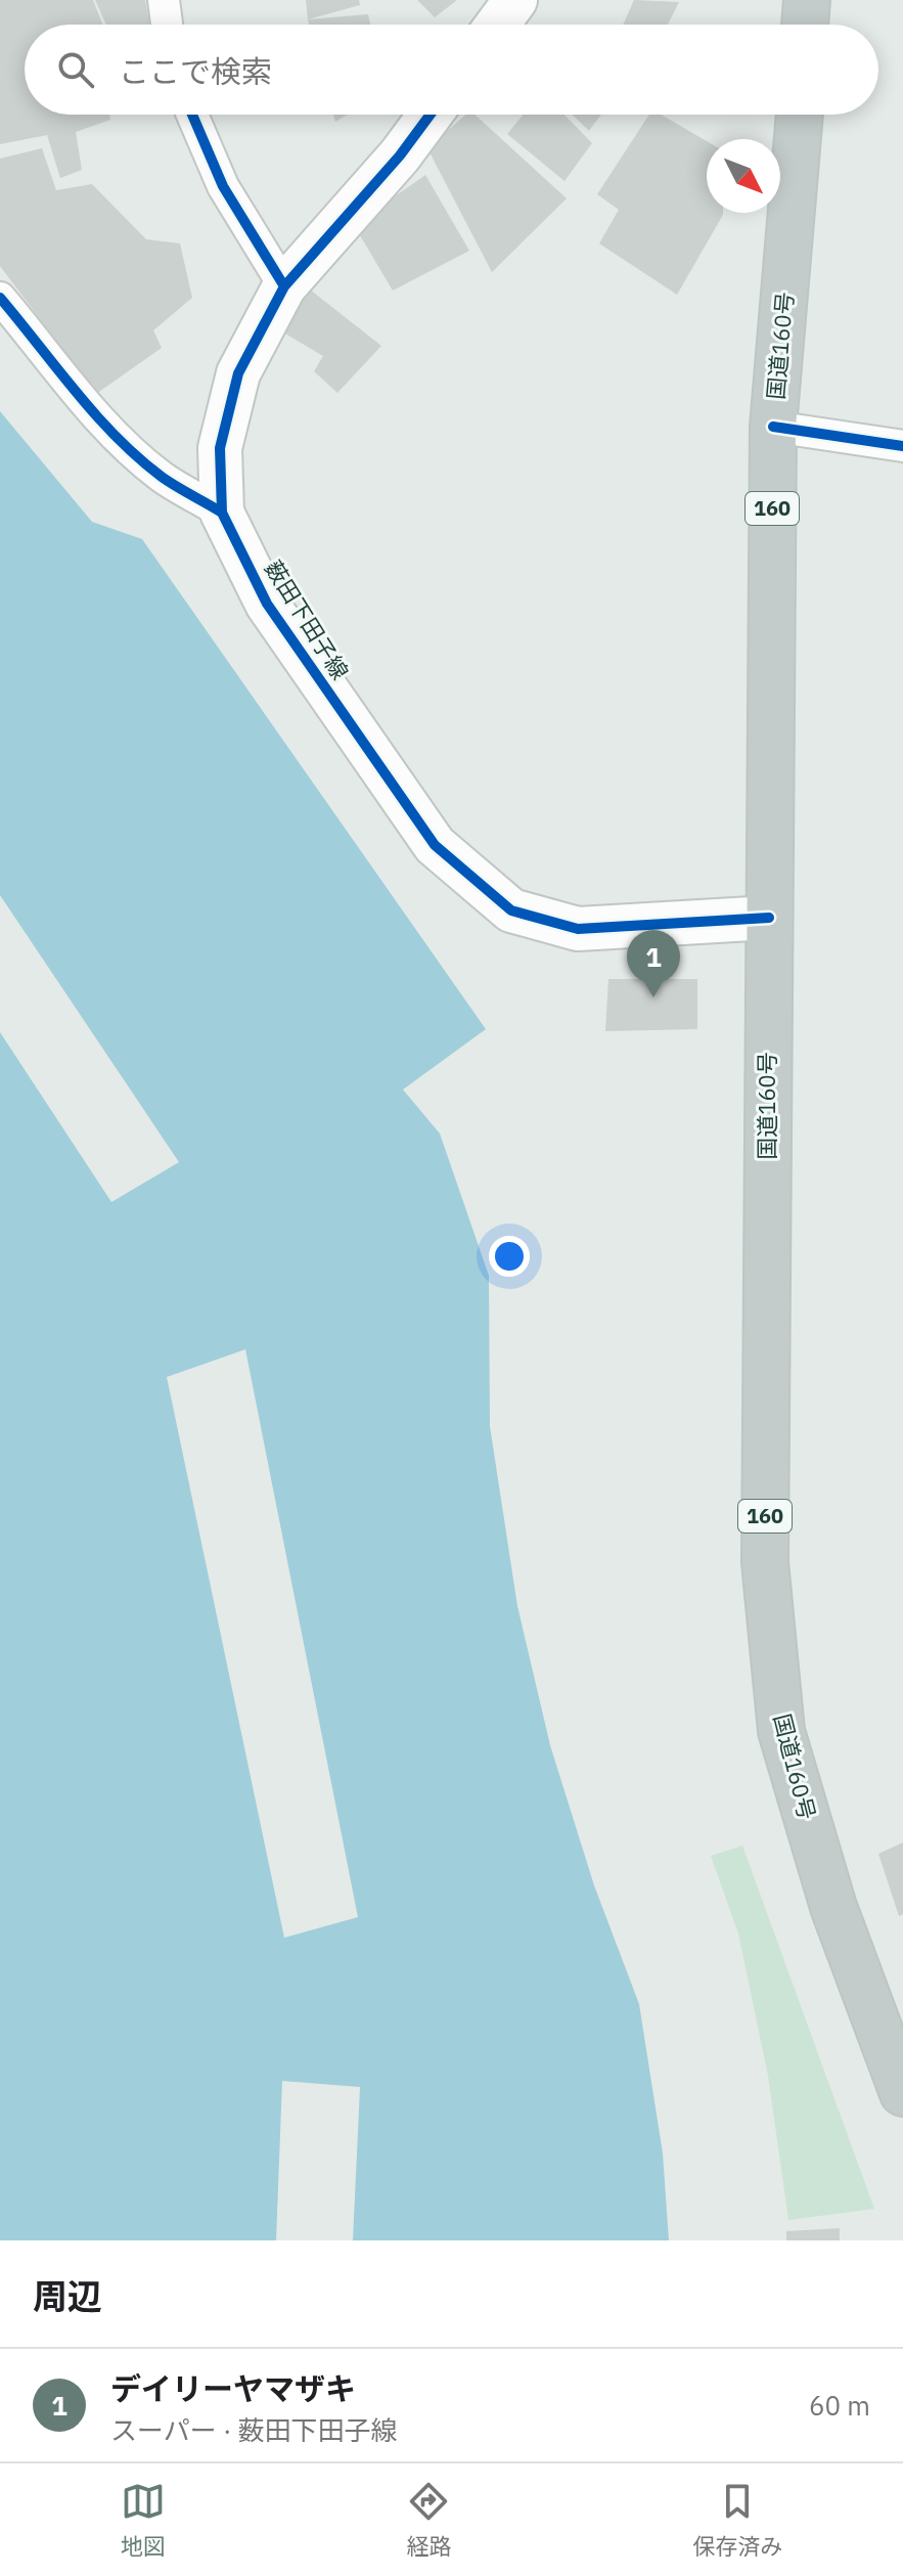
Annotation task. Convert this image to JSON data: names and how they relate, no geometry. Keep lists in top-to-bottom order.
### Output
{
  "streets": {
    "highway": ["国道160号", "160"],
    "main road": ["薮田下田子線"]
  },
  "crossings": [
    ["国道160号", "薮田下田子線"]
  ],
  "north": "bottom right",
  "page": {
    "search": "ここで検索",
    "pins": "1",
    "heading": "周辺",
    "list": [
      {
        "mark": "1",
        "name": "デイリーヤマザキ",
        "note": "スーパー · 薮田下田子線",
        "value": "60 m"
      }
    ],
    "nav": ["地図", "経路", "保存済み"]
  }
}
